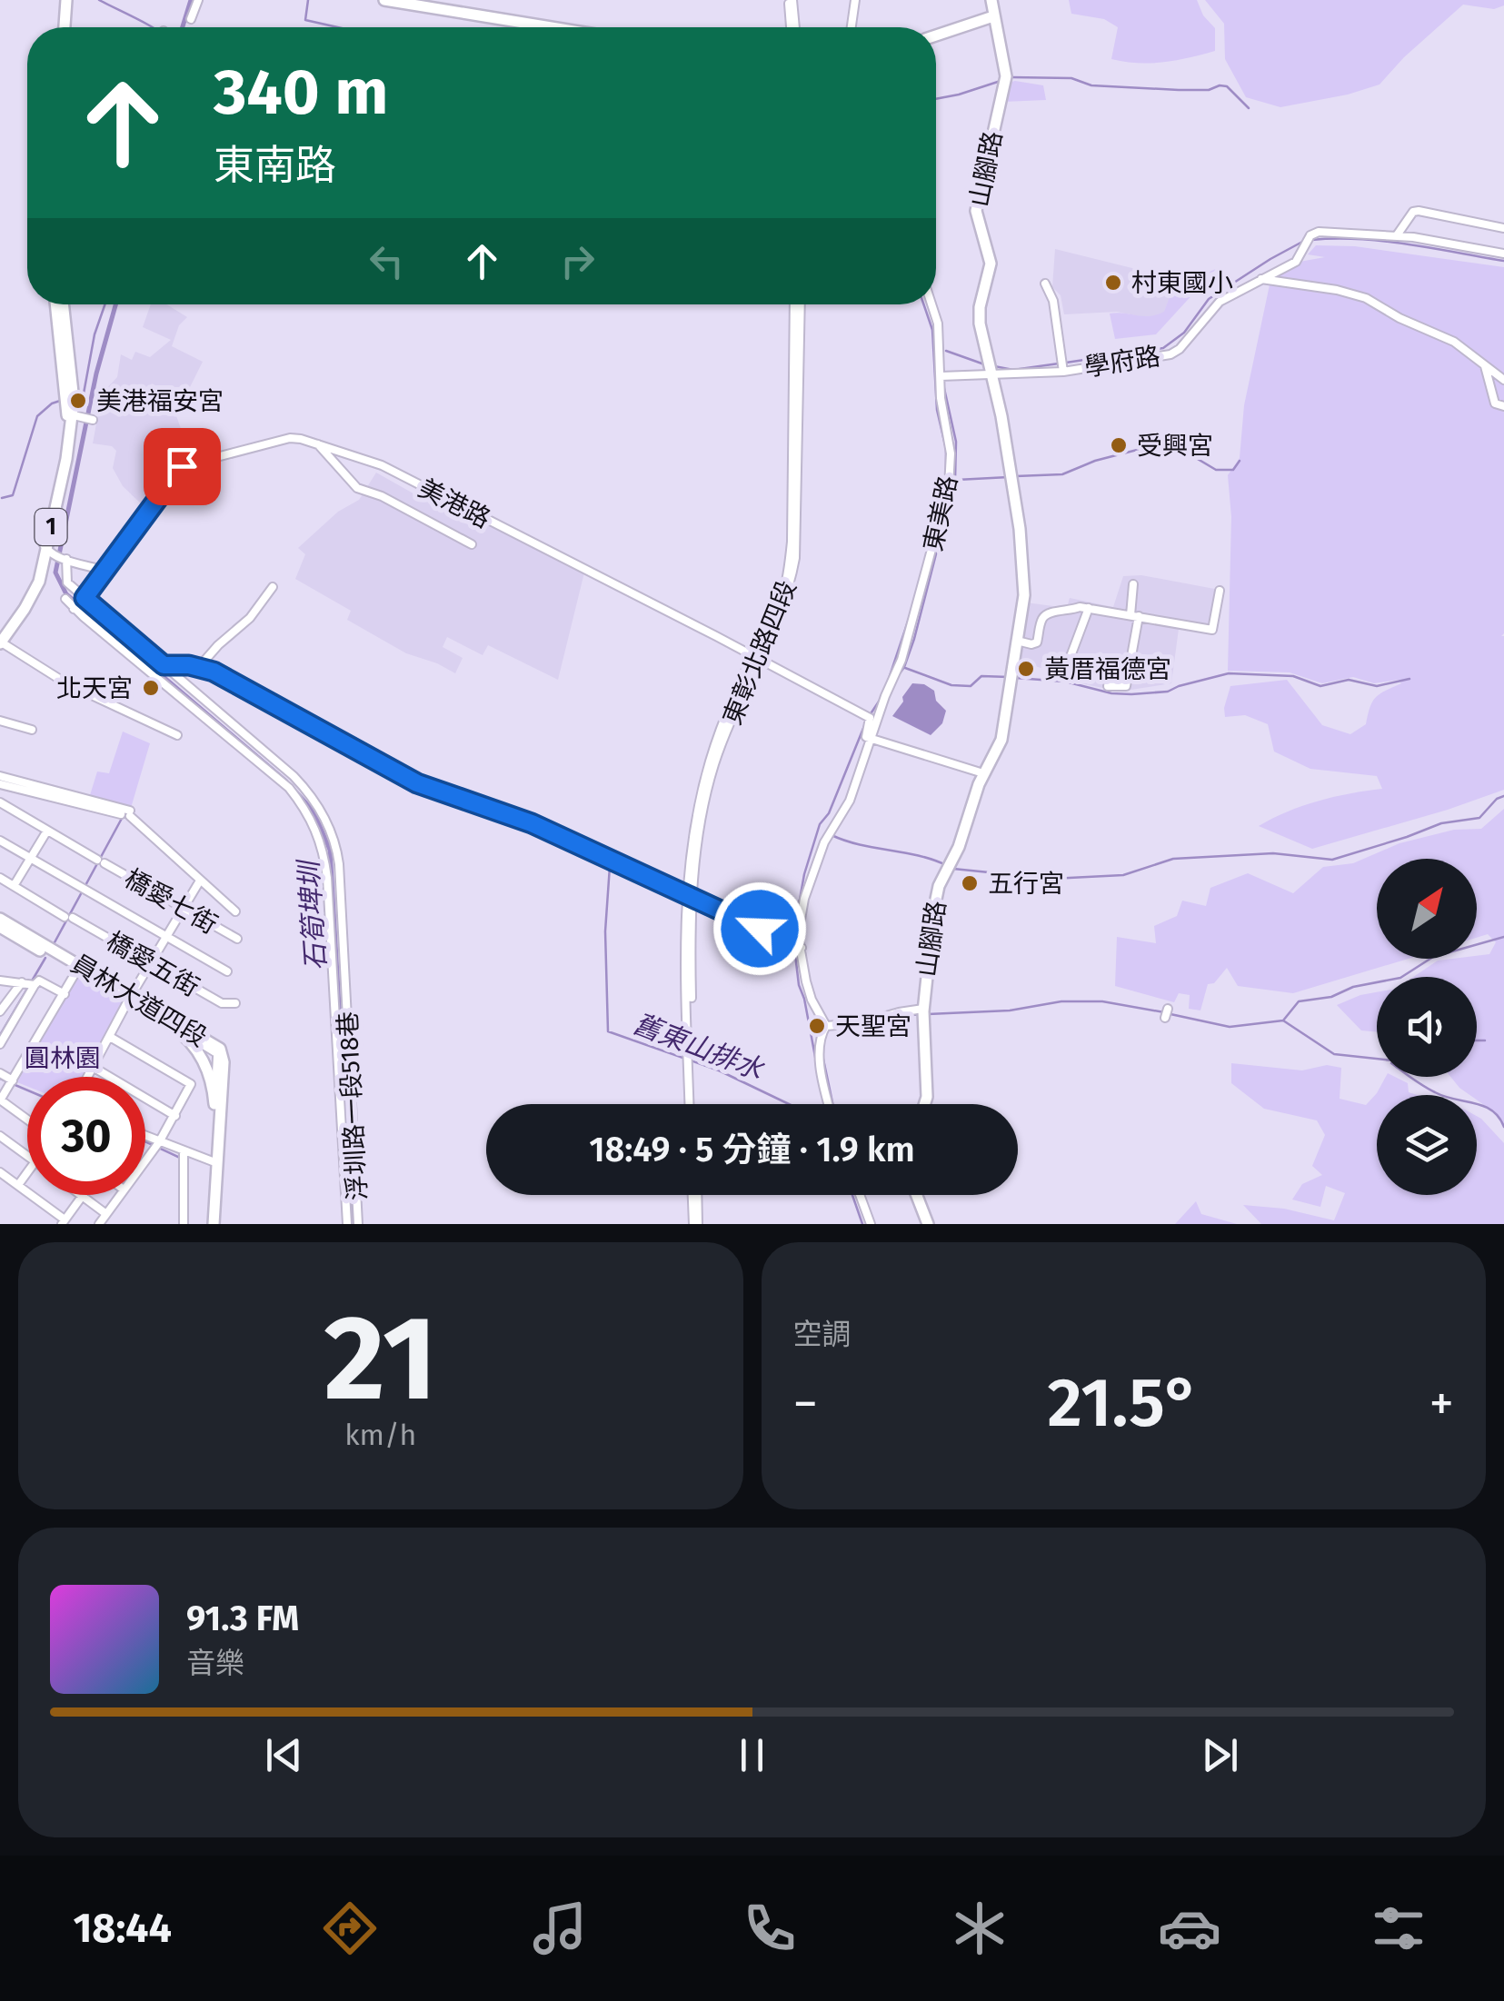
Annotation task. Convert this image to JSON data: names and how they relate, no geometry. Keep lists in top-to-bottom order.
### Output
{
  "streets": {
    "main road": ["山腳路", "1", "員林大道四段"],
    "street": [
      "學府路",
      "美港路",
      "東美路",
      "東彰北路四段",
      "橋愛七街",
      "橋愛五街",
      "浮圳路一段518巷"
    ]
  },
  "crossings": [
    ["山腳路", "學府路"],
    ["學府路", "東美路"],
    ["美港路", "東彰北路四段"],
    ["美港路", "浮圳路一段518巷"]
  ],
  "water": ["石筍埤圳", "舊東山排水"],
  "parks": ["圓林園"],
  "places": [
    "村東國小",
    "美港福安宮",
    "受興宮",
    "黃厝福德宮",
    "北天宮",
    "五行宮",
    "天聖宮"
  ],
  "north": "top right",
  "page": {
    "turn": ["340 m", "東南路"],
    "limit": "30",
    "trip": "18:49 · 5 分鐘 · 1.9 km",
    "tile": [
      ["21", "km/h"],
      "空調"
    ],
    "heat": ["−", "21.5°", "+"],
    "song": ["91.3 FM", "音樂"],
    "tabs": "18:44"
  }
}
